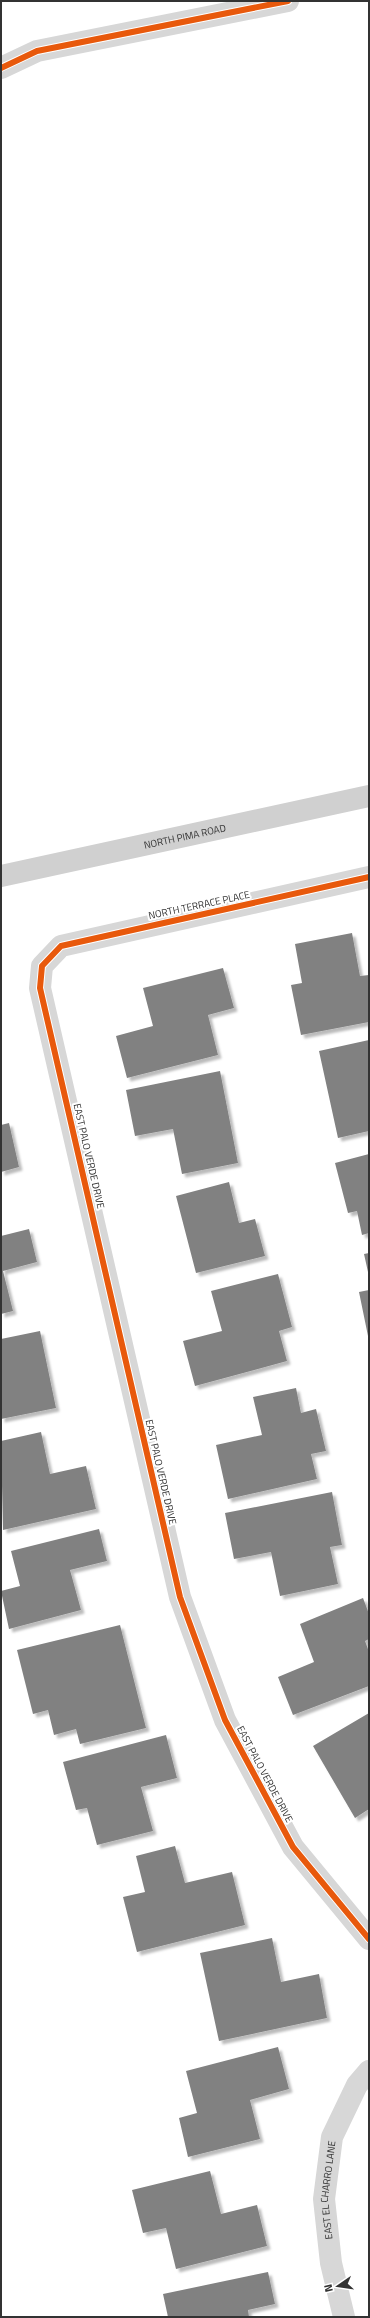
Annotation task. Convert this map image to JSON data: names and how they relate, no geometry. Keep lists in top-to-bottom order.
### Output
{
  "streets": {
    "main road": ["NORTH PIMA ROAD"],
    "street": ["NORTH TERRACE PLACE", "EAST PALO VERDE DRIVE", "EAST EL CHARRO LANE"]
  },
  "crossings": [
    ["NORTH TERRACE PLACE", "EAST PALO VERDE DRIVE"]
  ],
  "north": "left"
}
